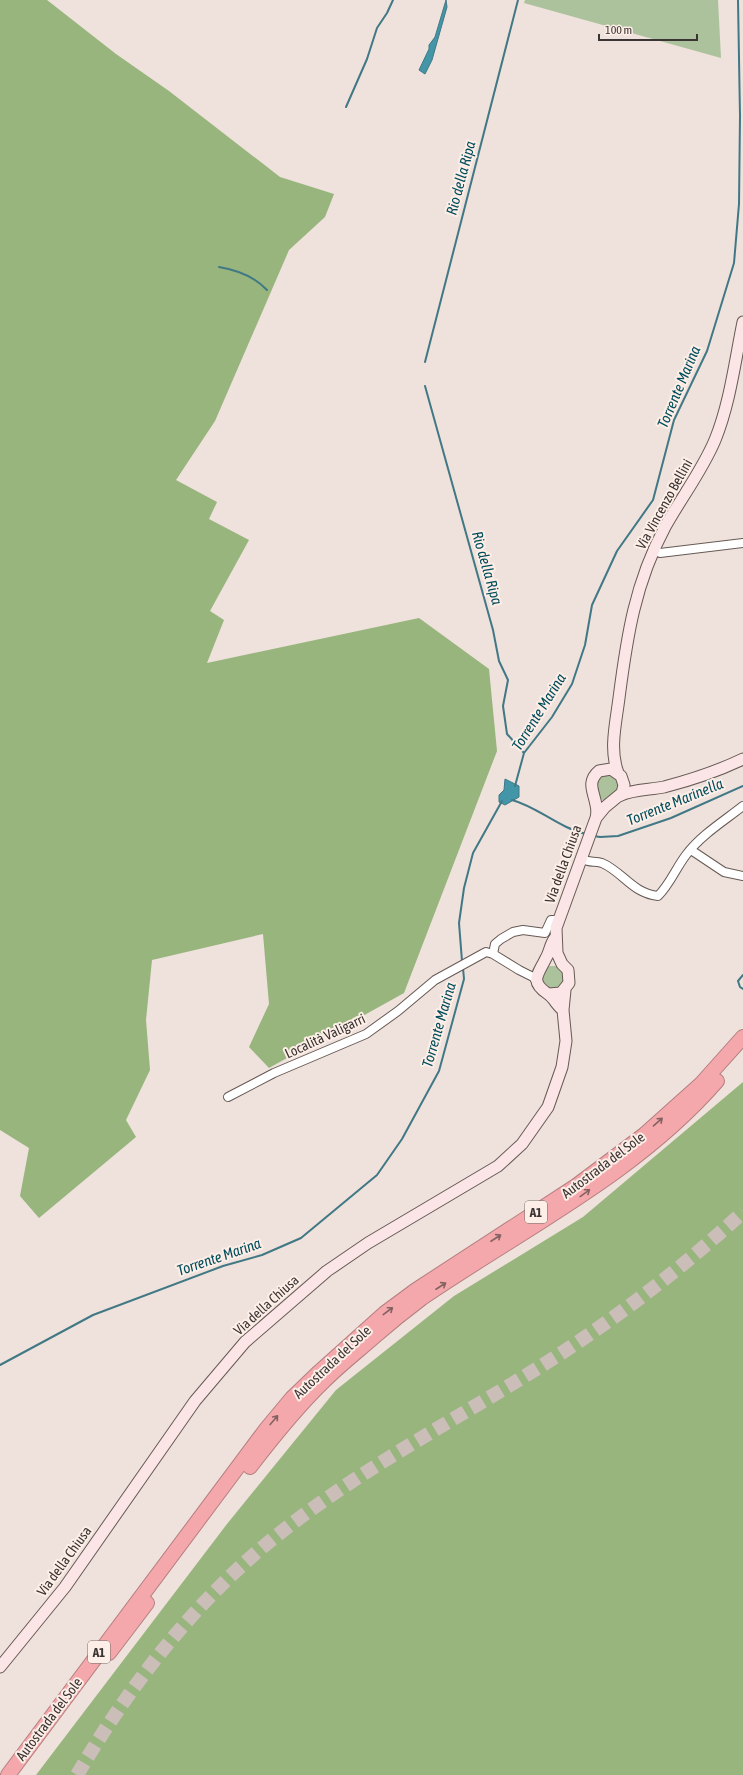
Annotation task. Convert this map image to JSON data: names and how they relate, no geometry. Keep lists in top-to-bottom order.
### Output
{
  "streets": {
    "highway": ["Autostrada del Sole", "A1"],
    "main road": ["Via Vincenzo Bellini", "Via della Chiusa"],
    "street": ["Località Valigarri"]
  },
  "crossings": [
    ["Via Vincenzo Bellini", "Via della Chiusa"],
    ["Via della Chiusa", "Località Valigarri"]
  ],
  "one_way": ["Autostrada del Sole"],
  "water": ["Rio della Ripa", "Torrente Marina", "Torrente Marinella"],
  "scale_bar": "100 m"
}
